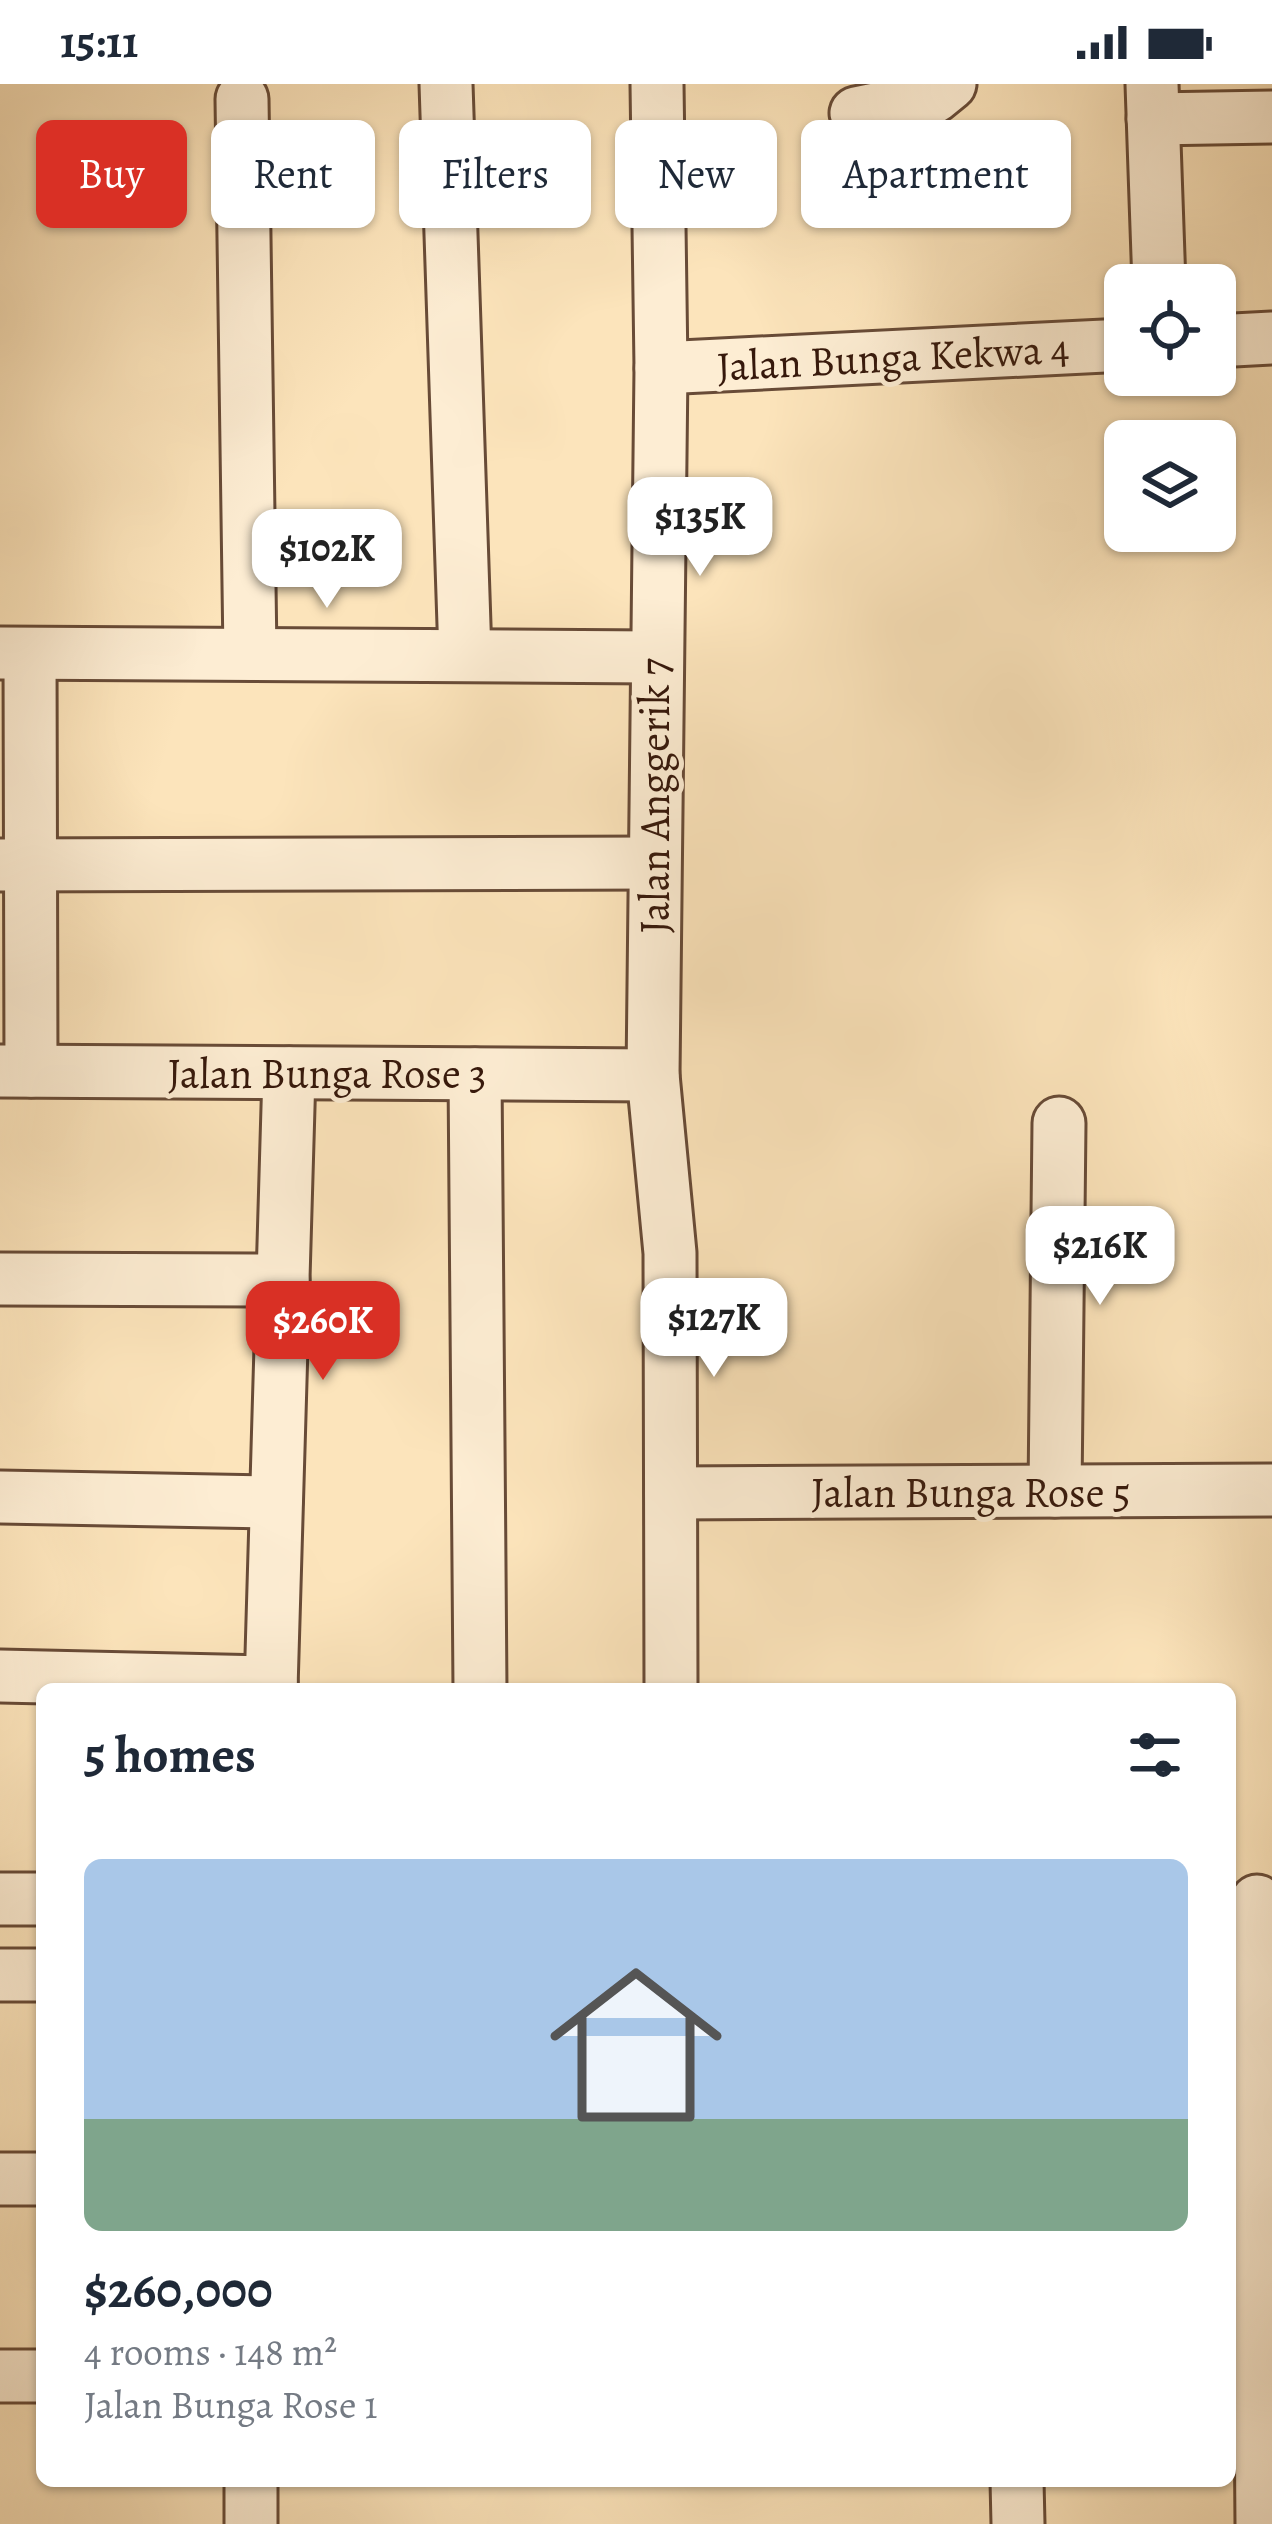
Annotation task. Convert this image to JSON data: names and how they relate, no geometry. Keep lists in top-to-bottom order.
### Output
{
  "streets": {
    "street": [
      "Jalan Bunga Kekwa 4",
      "Jalan Anggerik 7",
      "Jalan Bunga Rose 3",
      "Jalan Bunga Rose 5"
    ]
  },
  "crossings": [
    ["Jalan Bunga Kekwa 4", "Jalan Anggerik 7"],
    ["Jalan Anggerik 7", "Jalan Bunga Rose 3"],
    ["Jalan Anggerik 7", "Jalan Bunga Rose 5"]
  ],
  "page": {
    "status": "15:11",
    "chip": [
      "Buy",
      "Rent",
      "Filters",
      "New",
      "Apartment"
    ],
    "price": [
      "$135K",
      "$102K",
      "$216K",
      "$127K",
      "$260K"
    ],
    "heading": "5 homes",
    "list": [
      {
        "name": "$260,000",
        "note": "4 rooms · 148 m² · Jalan Bunga Rose 1"
      }
    ]
  }
}
